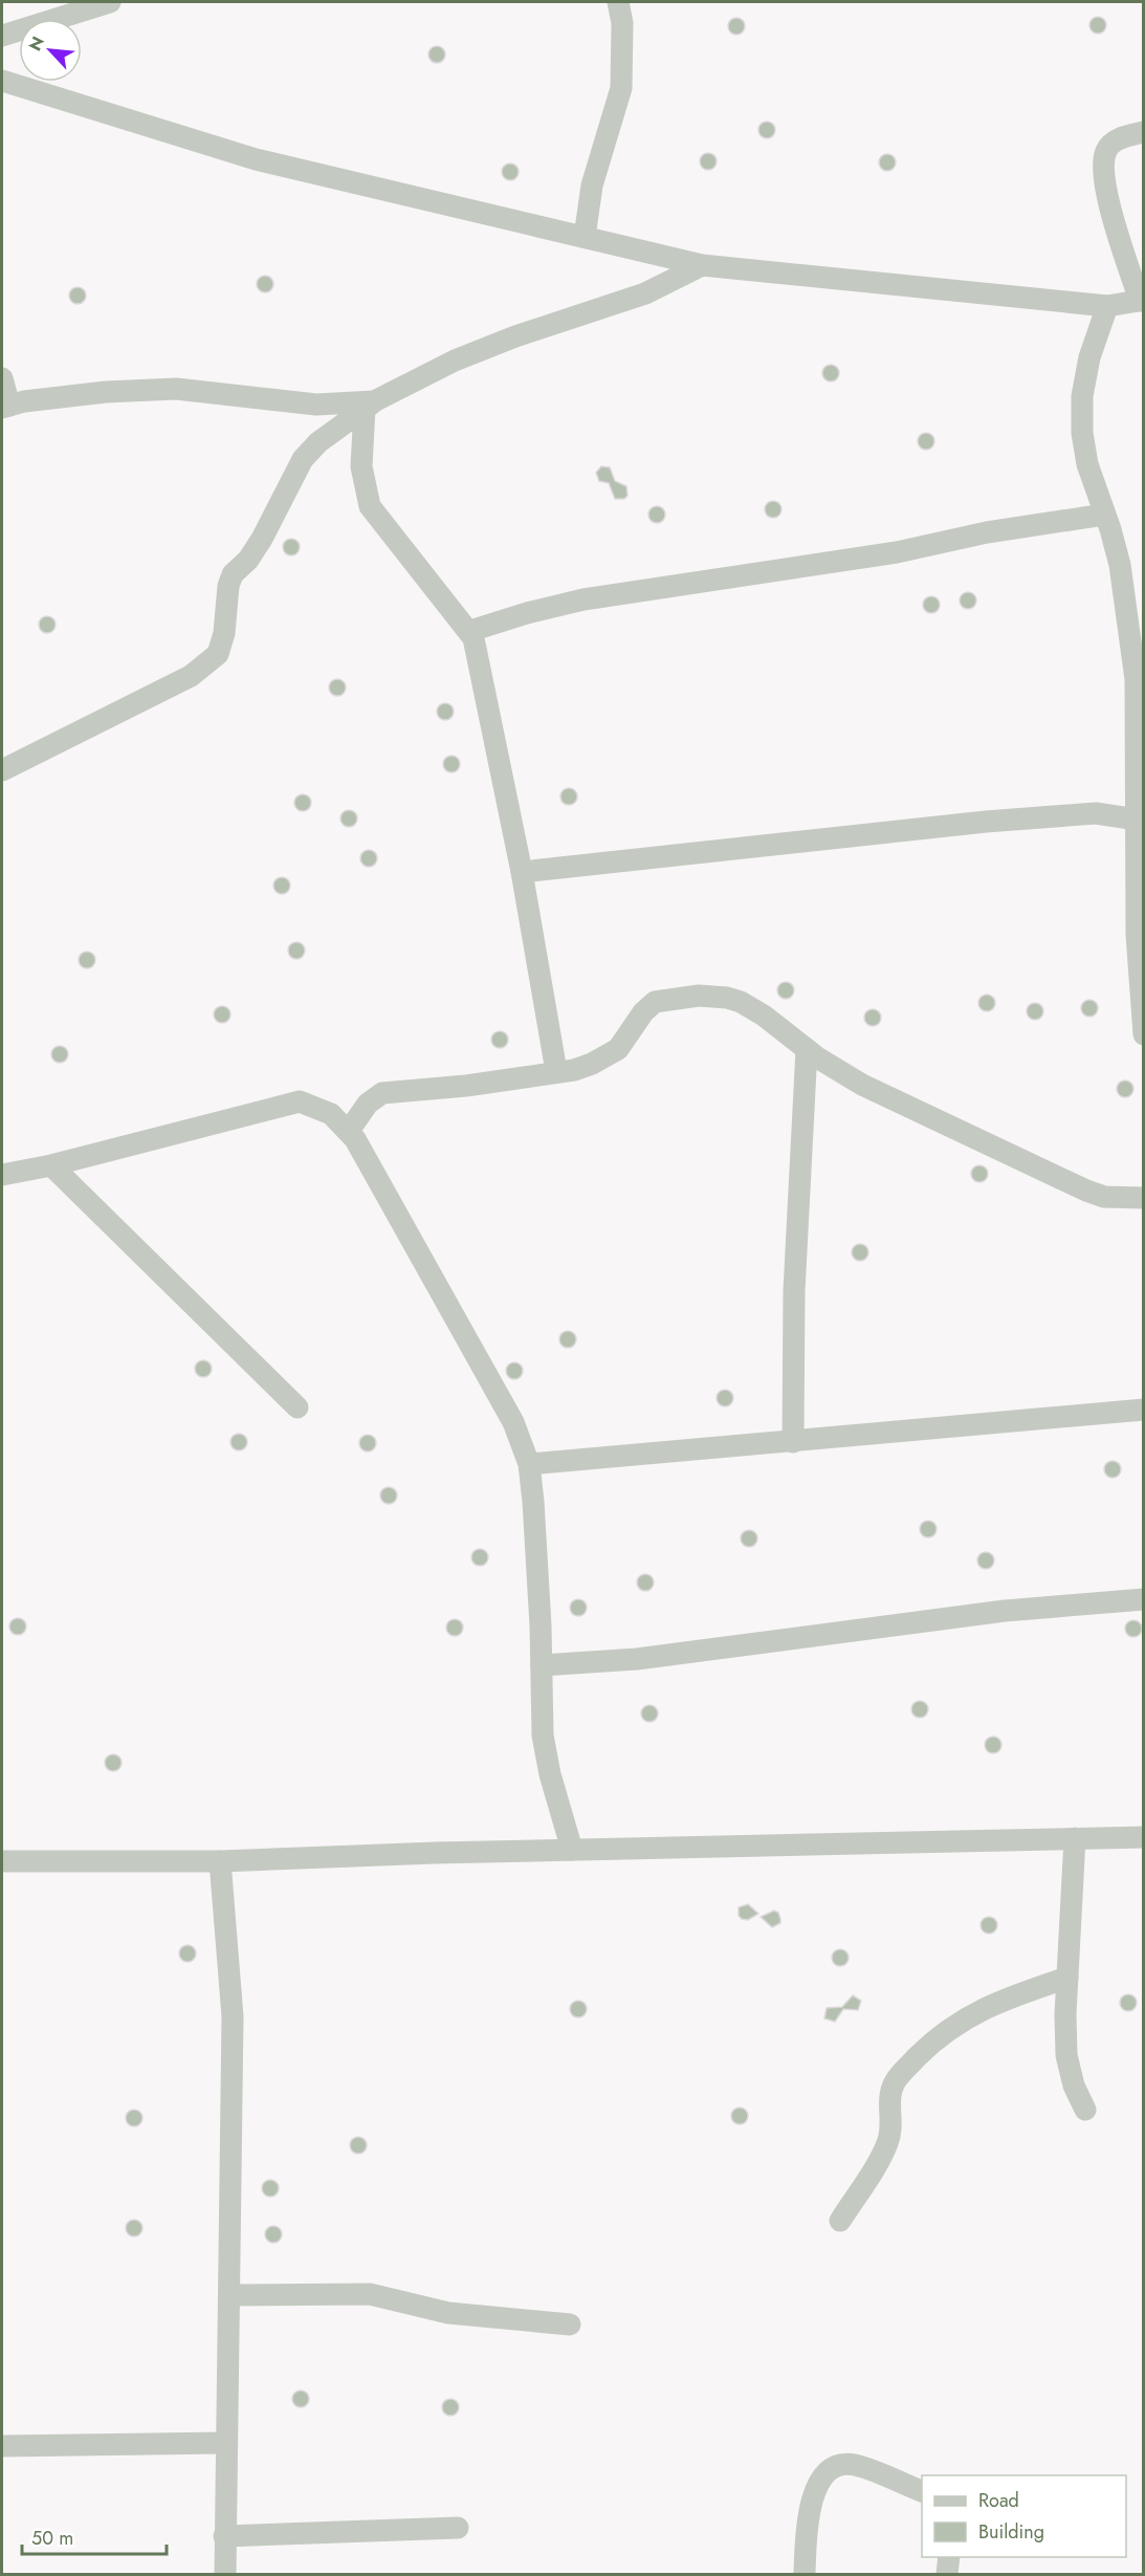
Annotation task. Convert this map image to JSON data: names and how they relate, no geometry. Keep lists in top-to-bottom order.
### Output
{
  "legend": ["Road", "Building"],
  "scale_bar": "50 m",
  "north": "top left"
}
